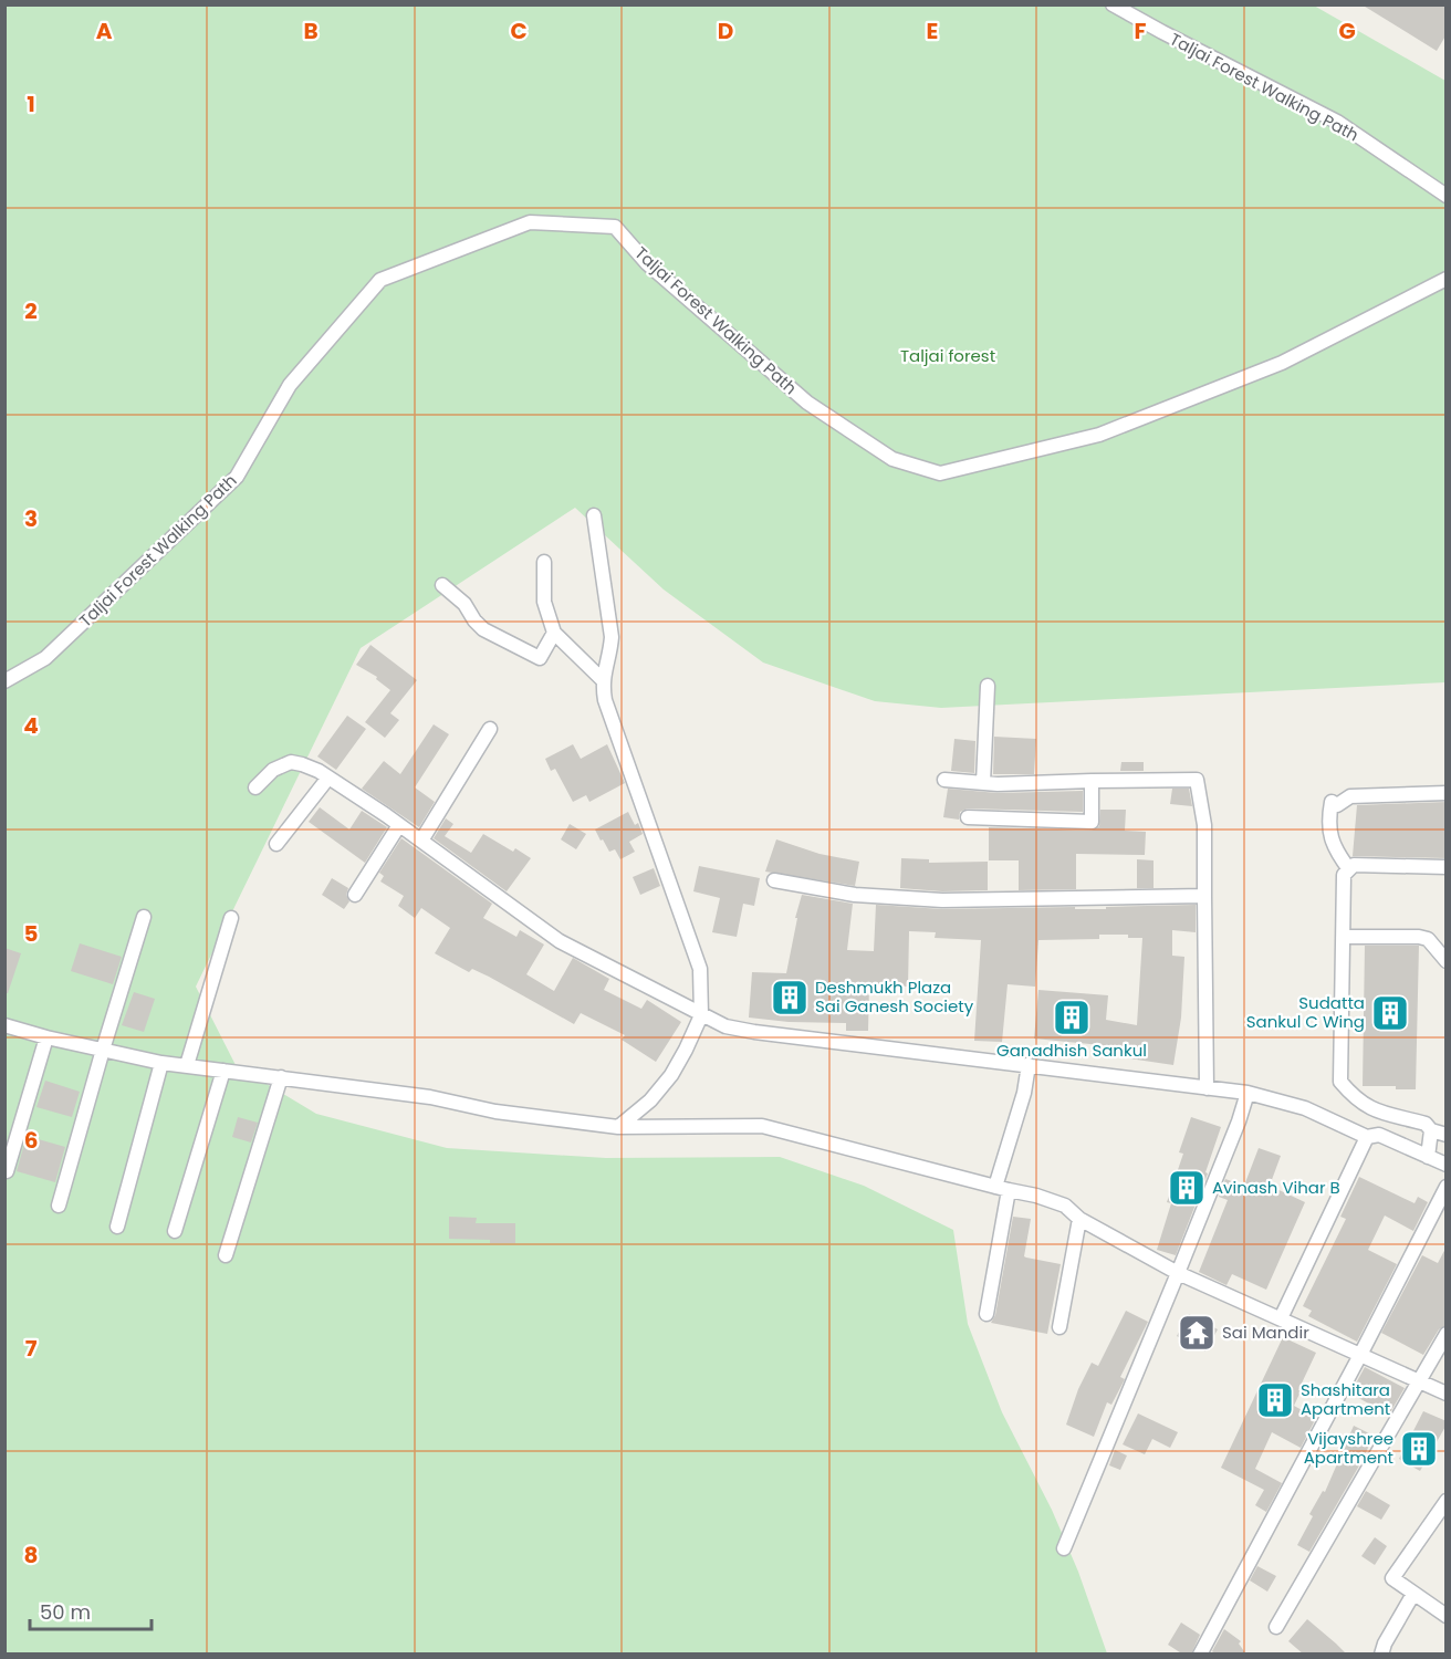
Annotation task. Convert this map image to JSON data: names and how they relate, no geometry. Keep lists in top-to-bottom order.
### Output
{
  "streets": {
    "street": ["Taljai Forest Walking Path"]
  },
  "parks": ["Taljai forest"],
  "places": {
    "building": [
      "Deshmukh Plaza Sai Ganesh Society",
      "Sudatta Sankul C Wing",
      "Ganadhish Sankul",
      "Avinash Vihar B",
      "Shashitara Apartment",
      "Vijayshree Apartment"
    ],
    "temple": ["Sai Mandir"]
  },
  "scale_bar": "50 m",
  "grid": {
    "columns": [
      "A",
      "B",
      "C",
      "D",
      "E",
      "F",
      "G"
    ],
    "rows": [
      "1",
      "2",
      "3",
      "4",
      "5",
      "6",
      "7",
      "8"
    ]
  }
}
